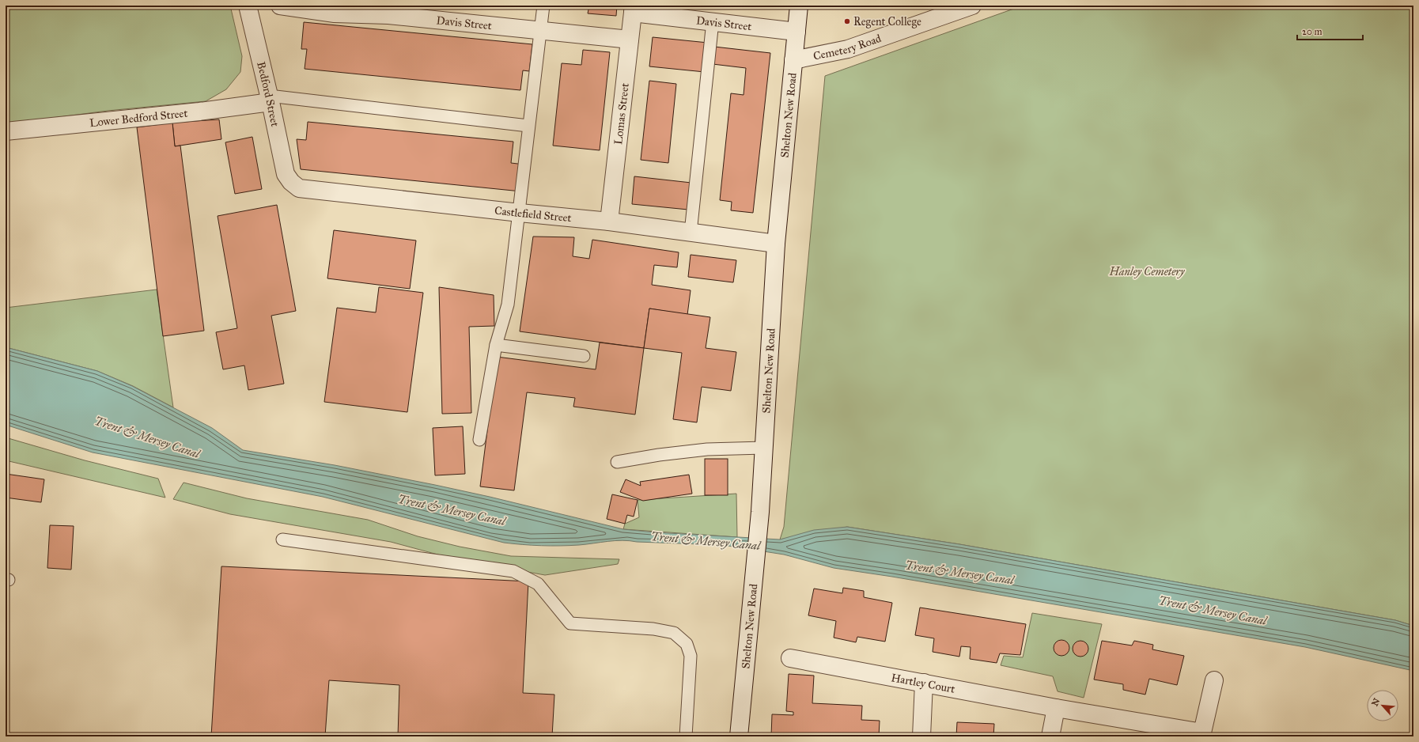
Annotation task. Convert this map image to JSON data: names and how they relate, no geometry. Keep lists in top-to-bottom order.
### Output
{
  "streets": {
    "street": [
      "Davis Street",
      "Cemetery Road",
      "Bedford Street",
      "Lomas Street",
      "Shelton New Road",
      "Lower Bedford Street",
      "Castlefield Street",
      "Hartley Court"
    ]
  },
  "crossings": [
    ["Davis Street", "Lomas Street"],
    ["Davis Street", "Shelton New Road"],
    ["Cemetery Road", "Shelton New Road"],
    ["Bedford Street", "Lower Bedford Street"],
    ["Bedford Street", "Castlefield Street"],
    ["Lomas Street", "Castlefield Street"],
    ["Shelton New Road", "Castlefield Street"]
  ],
  "water": ["Trent & Mersey Canal"],
  "parks": ["Hanley Cemetery"],
  "places": ["Regent College"],
  "scale_bar": "20 m",
  "north": "top left"
}
